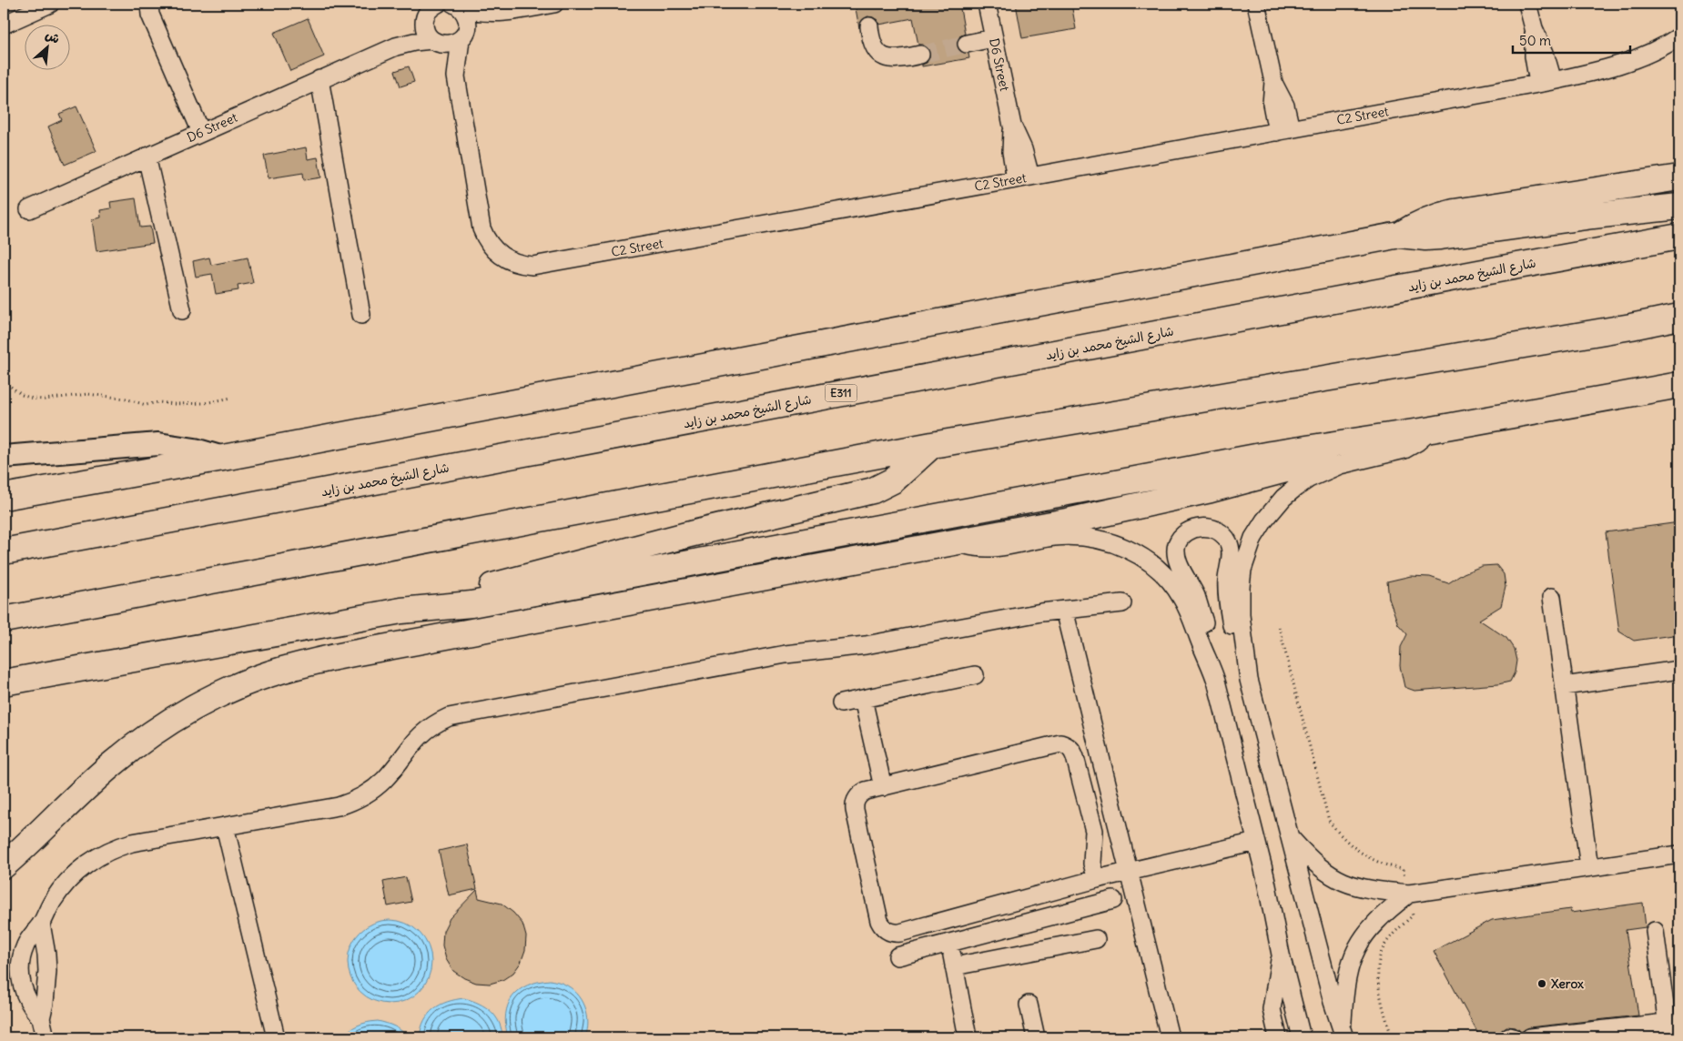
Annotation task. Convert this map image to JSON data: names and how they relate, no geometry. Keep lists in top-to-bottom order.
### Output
{
  "streets": {
    "highway": ["شارع الشيخ محمد بن زايد", "E311"],
    "street": ["D6 Street", "C2 Street"]
  },
  "crossings": [
    ["D6 Street", "C2 Street"]
  ],
  "places": ["Xerox"],
  "scale_bar": "50 m",
  "north": "top right"
}
